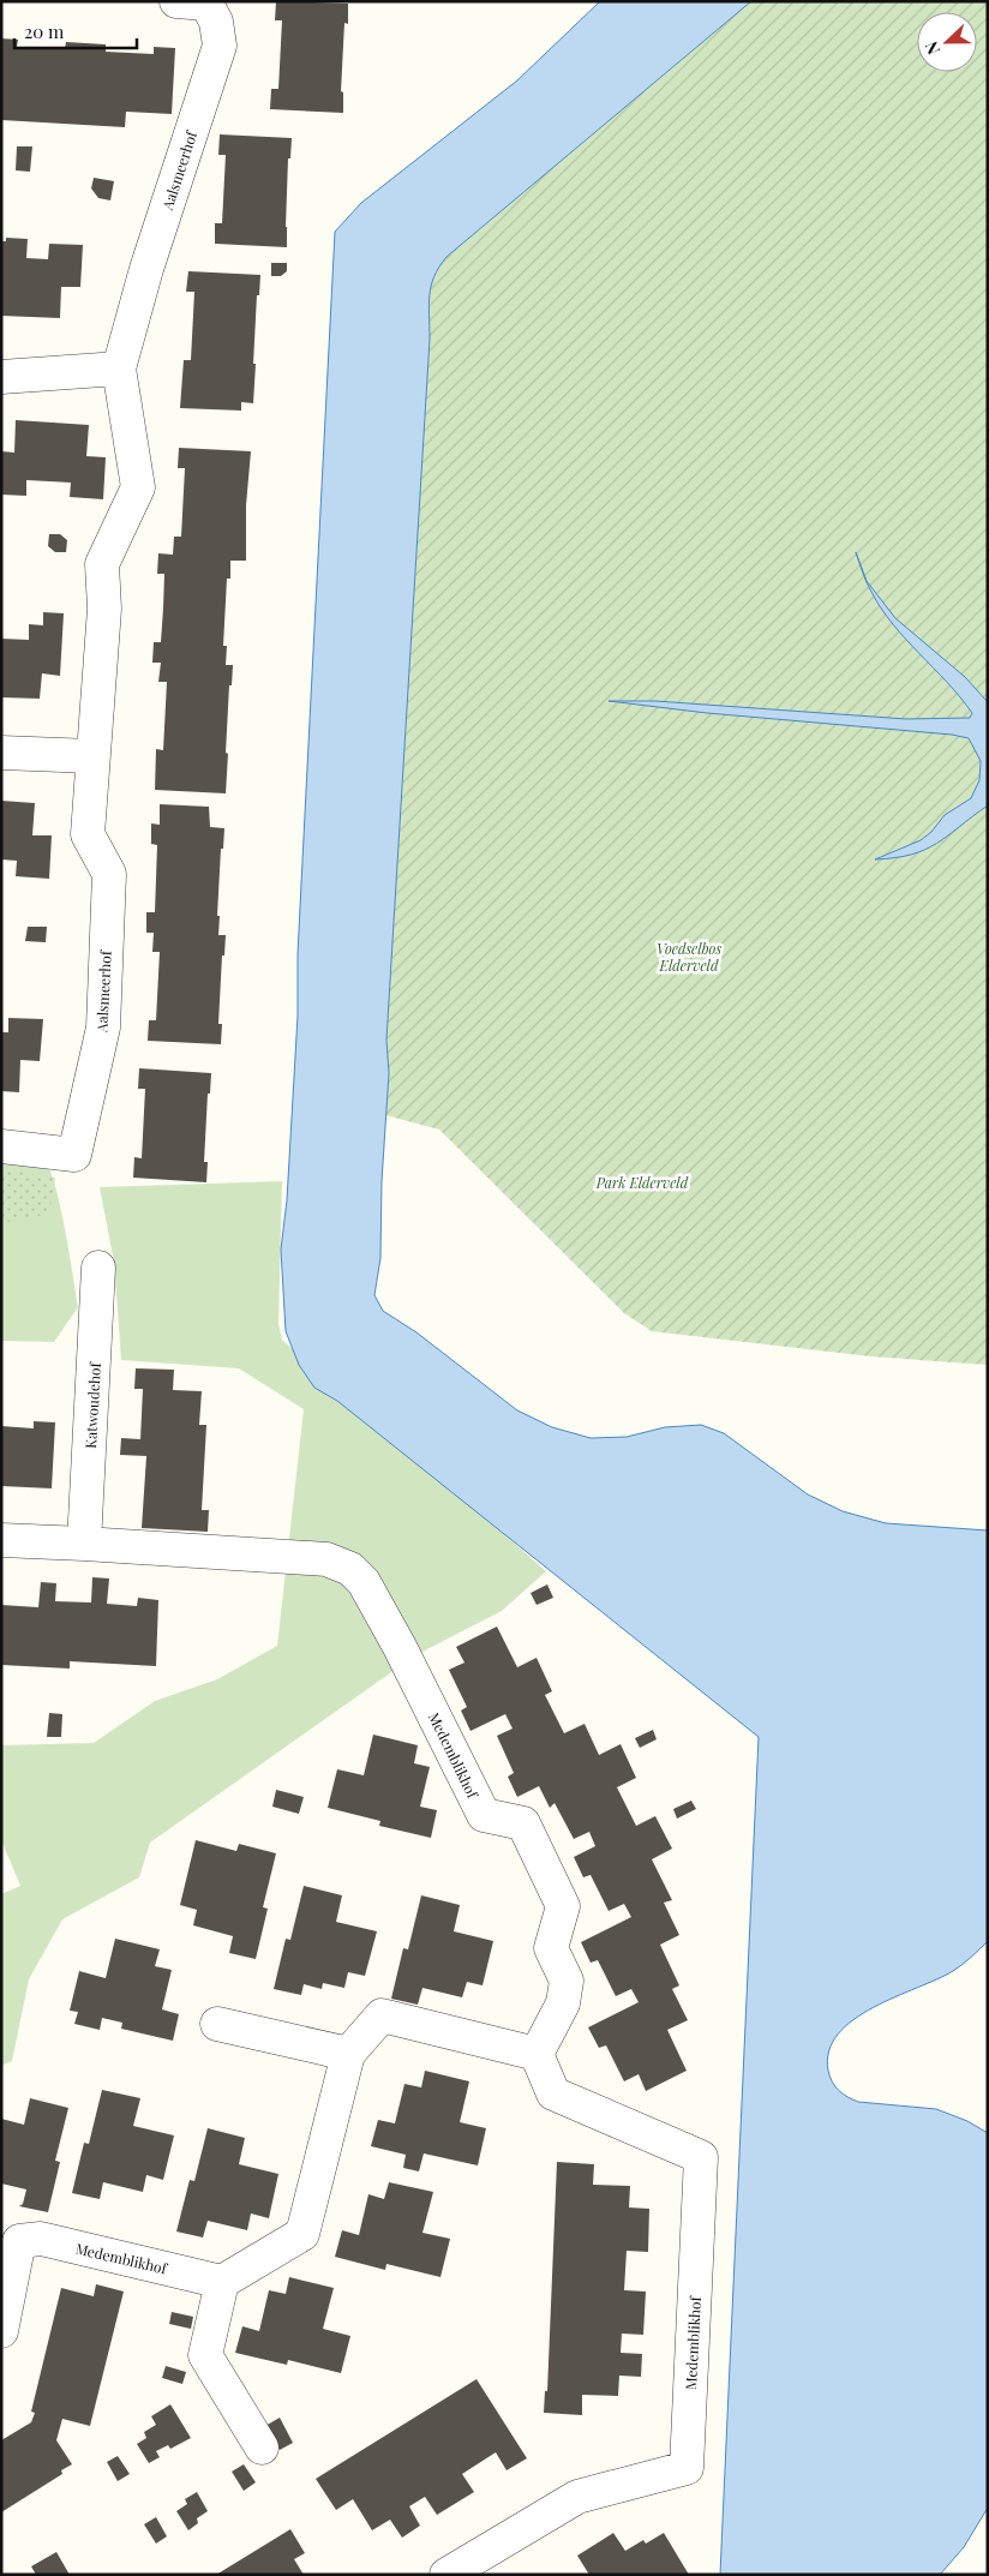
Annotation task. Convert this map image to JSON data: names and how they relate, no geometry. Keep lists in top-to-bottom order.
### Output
{
  "streets": {
    "street": ["Aalsmeerhof", "Katwoudehof", "Medemblikhof"]
  },
  "crossings": [
    ["Katwoudehof", "Medemblikhof"]
  ],
  "parks": ["Voedselbos Elderveld", "Park Elderveld"],
  "scale_bar": "20 m",
  "north": "left"
}
